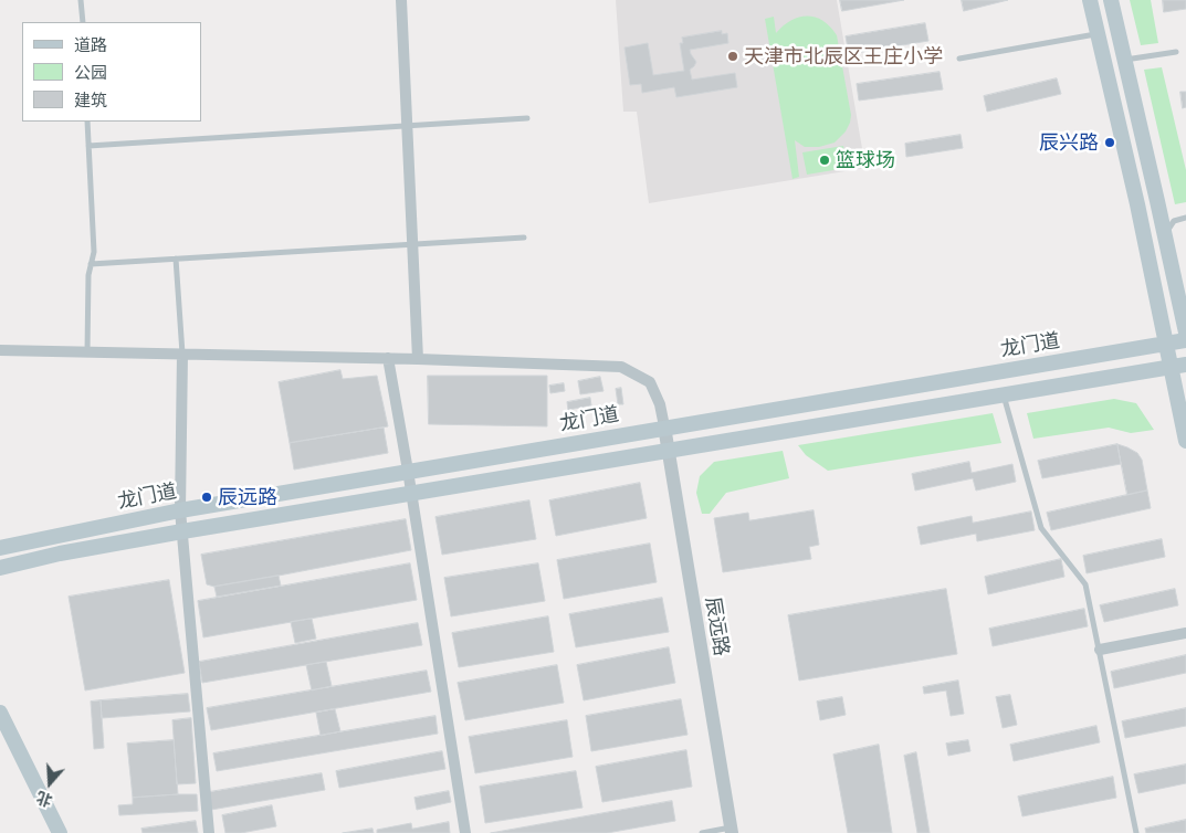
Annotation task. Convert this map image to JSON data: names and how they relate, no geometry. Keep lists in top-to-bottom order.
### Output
{
  "streets": {
    "main road": ["龙门道"],
    "street": ["辰远路"]
  },
  "crossings": [
    ["龙门道", "辰远路"]
  ],
  "places": [
    "天津市北辰区王庄小学",
    "辰兴路",
    "篮球场",
    "辰远路"
  ],
  "legend": ["道路", "公园", "建筑"],
  "north": "bottom"
}
